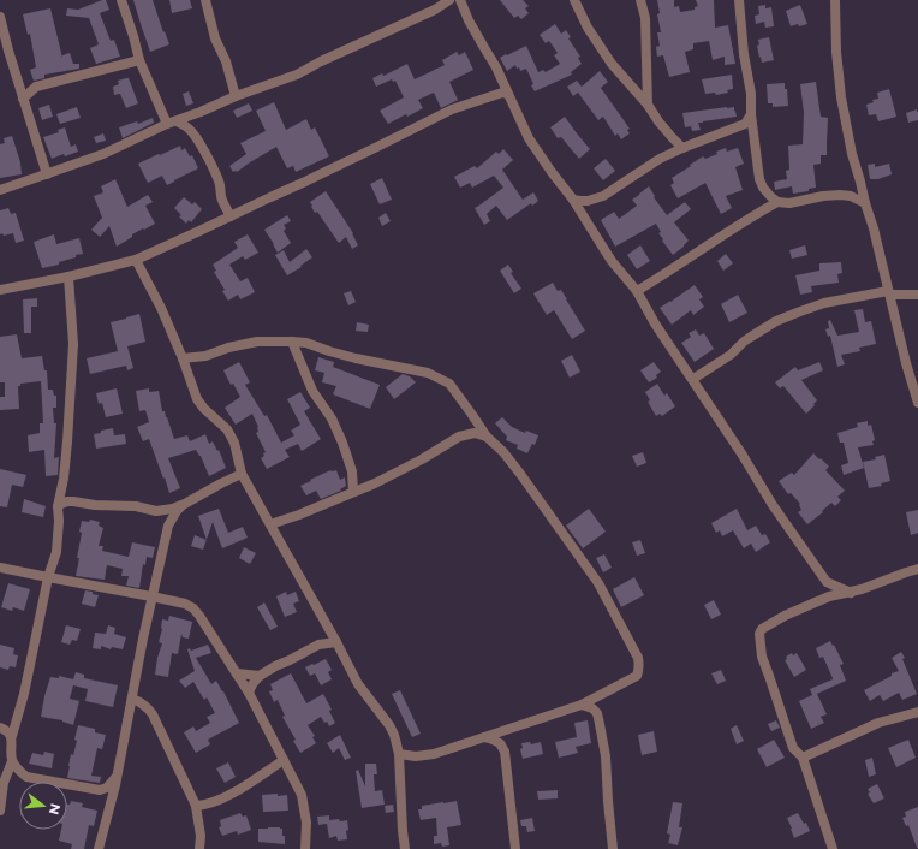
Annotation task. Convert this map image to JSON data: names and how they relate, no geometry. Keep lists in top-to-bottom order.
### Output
{
  "north": "right"
}
